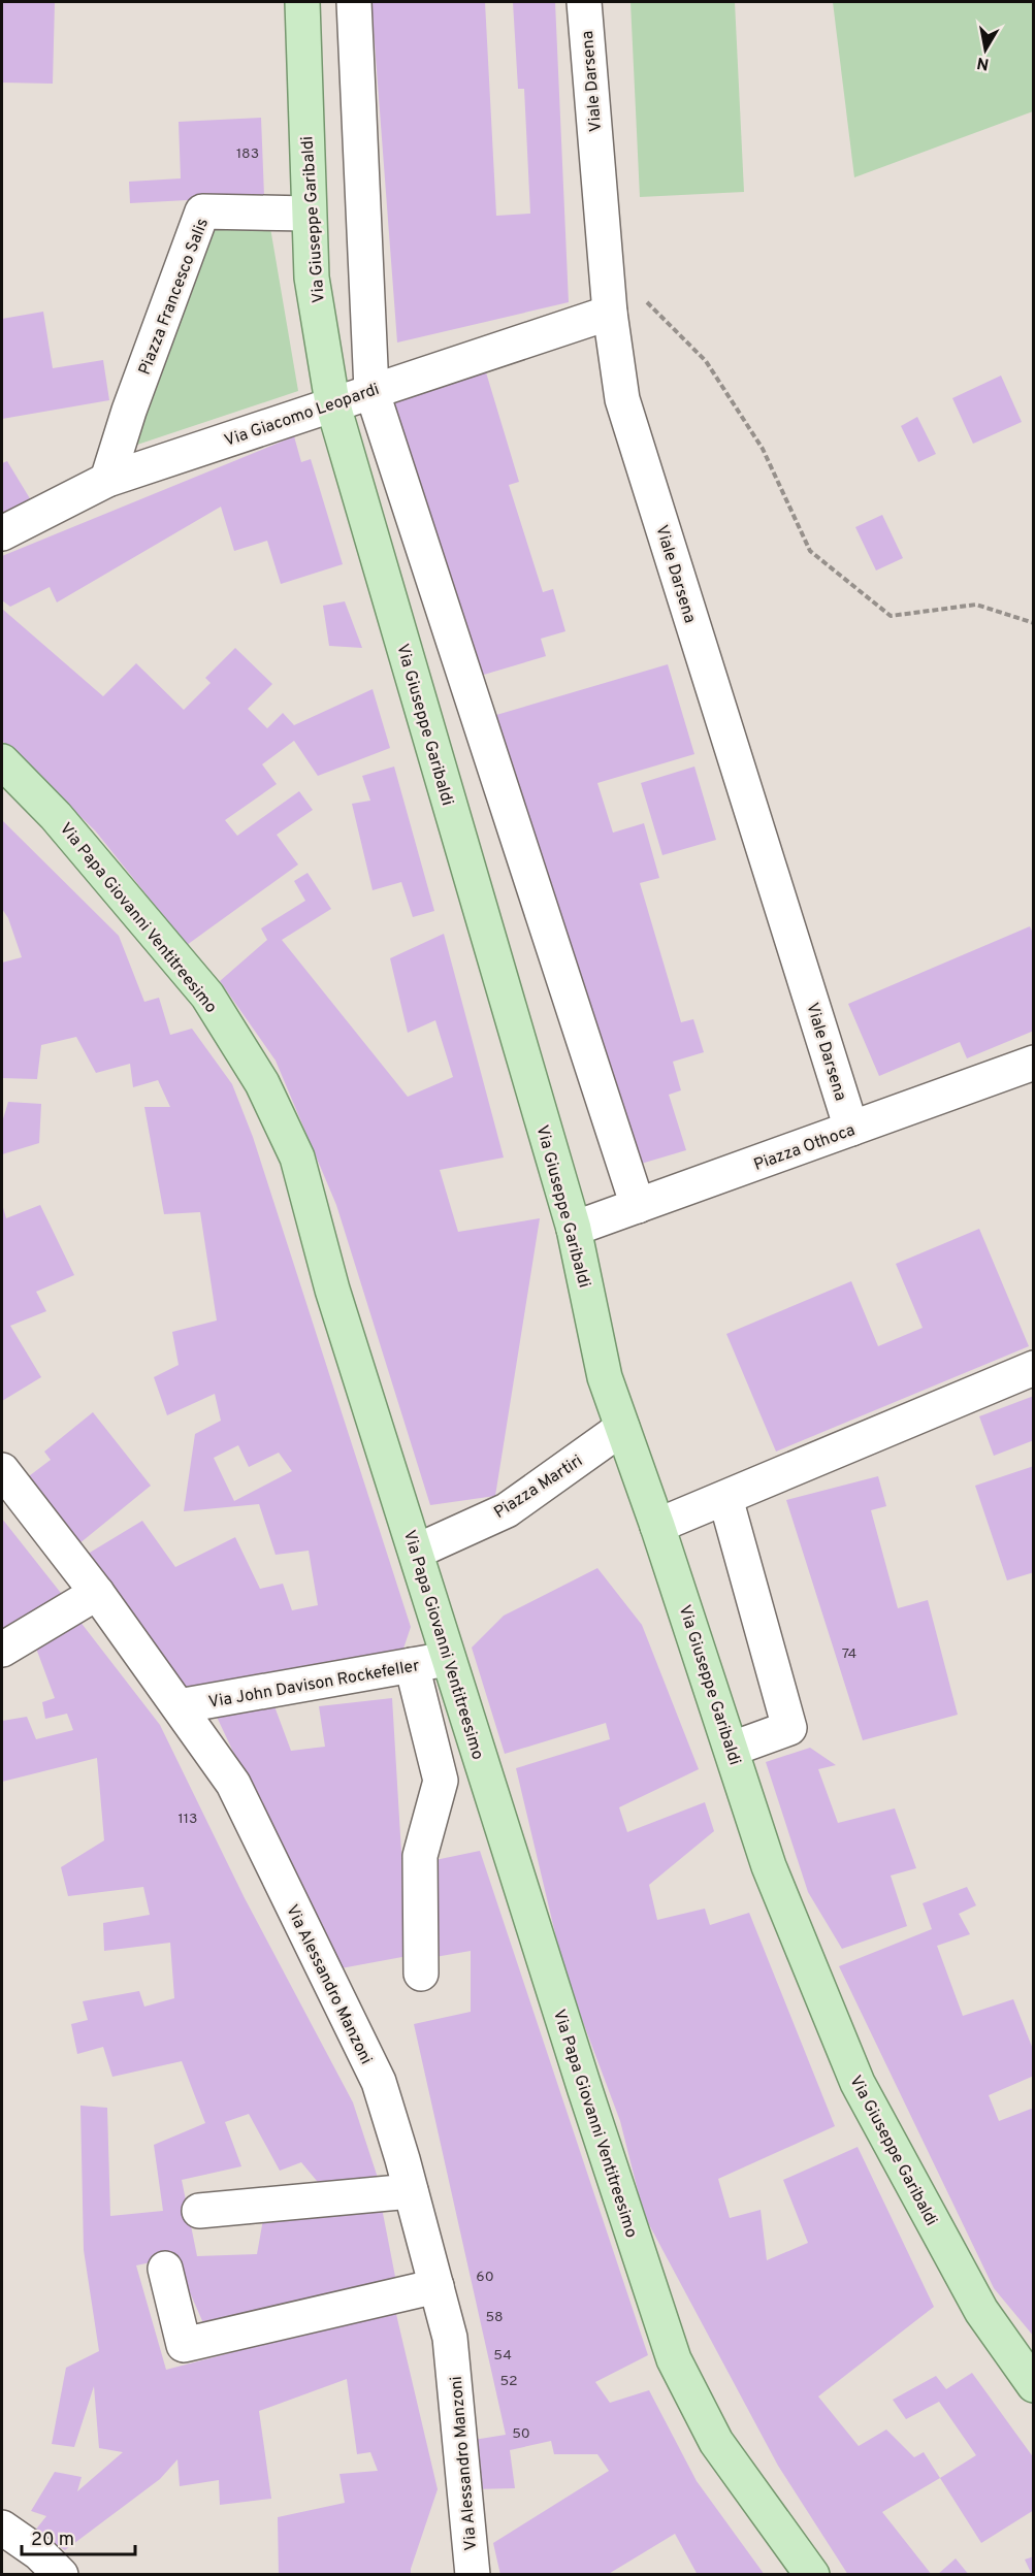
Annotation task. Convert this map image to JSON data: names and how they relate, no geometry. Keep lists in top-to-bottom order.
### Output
{
  "streets": {
    "main road": ["Via Giuseppe Garibaldi", "Via Papa Giovanni Ventitreesimo"],
    "street": [
      "Viale Darsena",
      "Piazza Francesco Salis",
      "Via Giacomo Leopardi",
      "Piazza Othoca",
      "Piazza Martiri",
      "Via John Davison Rockefeller",
      "Via Alessandro Manzoni"
    ]
  },
  "crossings": [
    ["Viale Darsena", "Via Giacomo Leopardi"],
    ["Viale Darsena", "Piazza Othoca"],
    ["Via Giuseppe Garibaldi", "Piazza Francesco Salis"],
    ["Via Giuseppe Garibaldi", "Via Giacomo Leopardi"],
    ["Via Giuseppe Garibaldi", "Piazza Othoca"],
    ["Via Giuseppe Garibaldi", "Piazza Martiri"],
    ["Piazza Francesco Salis", "Via Giacomo Leopardi"],
    ["Via Papa Giovanni Ventitreesimo", "Piazza Martiri"],
    ["Via Papa Giovanni Ventitreesimo", "Via John Davison Rockefeller"],
    ["Via John Davison Rockefeller", "Via Alessandro Manzoni"]
  ],
  "house_numbers": [
    "183",
    "74",
    "113",
    "60",
    "58",
    "54",
    "52",
    "50"
  ],
  "scale_bar": "20 m",
  "north": "bottom"
}
